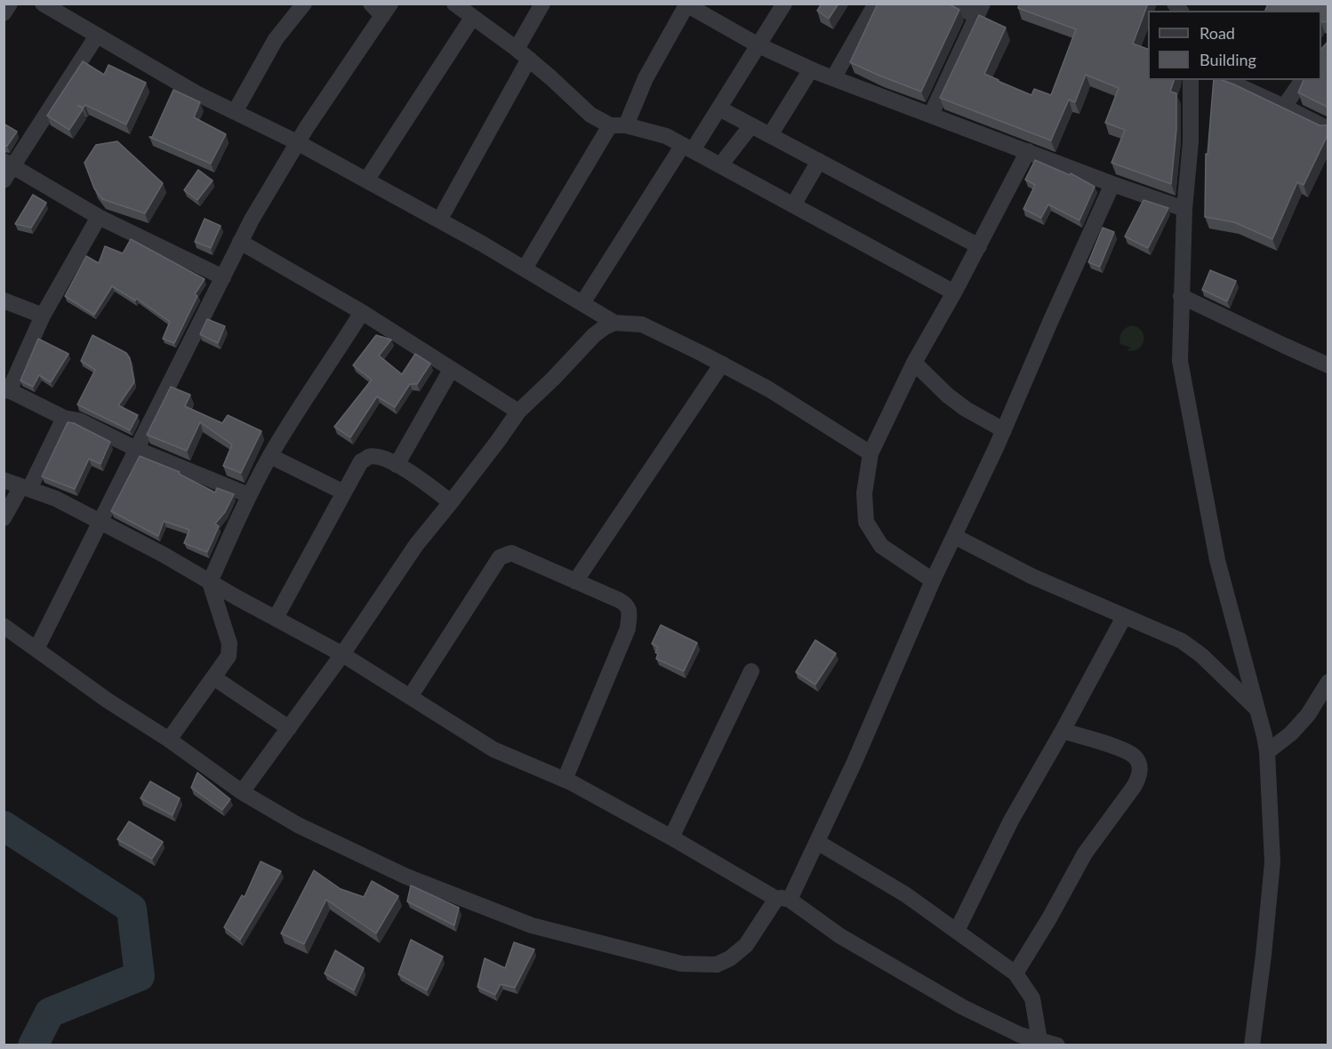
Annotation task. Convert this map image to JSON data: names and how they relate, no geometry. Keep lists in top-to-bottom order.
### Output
{
  "legend": ["Road", "Building"]
}
